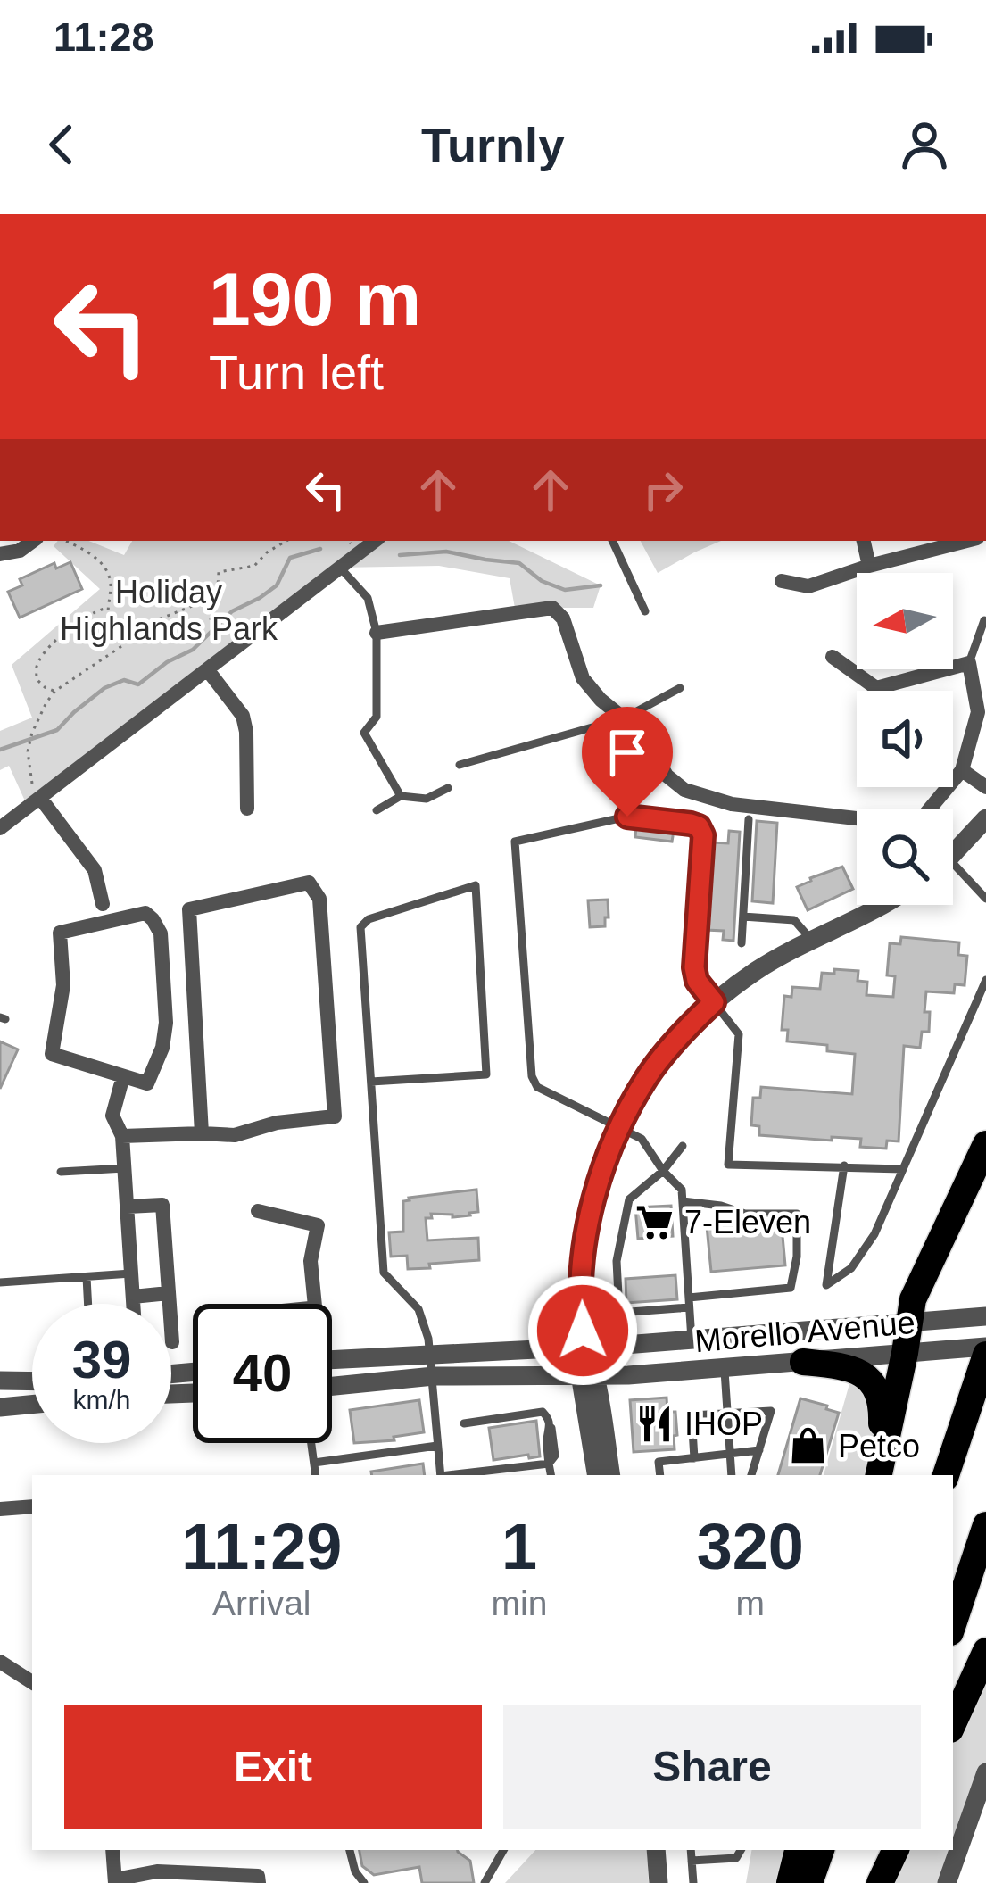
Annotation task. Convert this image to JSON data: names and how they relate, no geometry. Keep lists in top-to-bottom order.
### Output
{
  "streets": {
    "street": ["Morello Avenue"]
  },
  "parks": ["Holiday Highlands Park"],
  "places": {
    "supermarket": ["7-Eleven"],
    "restaurant": ["IHOP"],
    "shop": ["Petco"]
  },
  "north": "left",
  "page": {
    "status": "11:28",
    "header": "Turnly",
    "turn": ["190 m", "Turn left"],
    "speed": "39 km/h",
    "limit": "40",
    "eta": [
      "11:29",
      "Arrival",
      "1",
      "min",
      "320",
      "m"
    ],
    "buttons": ["Exit", "Share"]
  }
}
